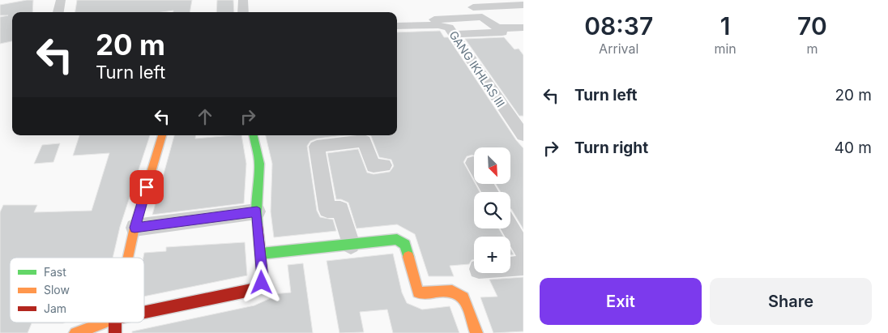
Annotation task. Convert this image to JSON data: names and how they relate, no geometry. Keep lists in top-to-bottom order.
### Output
{
  "streets": {
    "street": ["GANG IKHLAS III"]
  },
  "legend": ["Fast", "Slow", "Jam"],
  "north": "bottom right",
  "page": {
    "eta": [
      "08:37",
      "Arrival",
      "1",
      "min",
      "70",
      "m"
    ],
    "turn": ["20 m", "Turn left"],
    "list": [
      {
        "name": "Turn left",
        "value": "20 m"
      },
      {
        "name": "Turn right",
        "value": "40 m"
      }
    ],
    "map_buttons": "+",
    "buttons": ["Exit", "Share"]
  }
}
